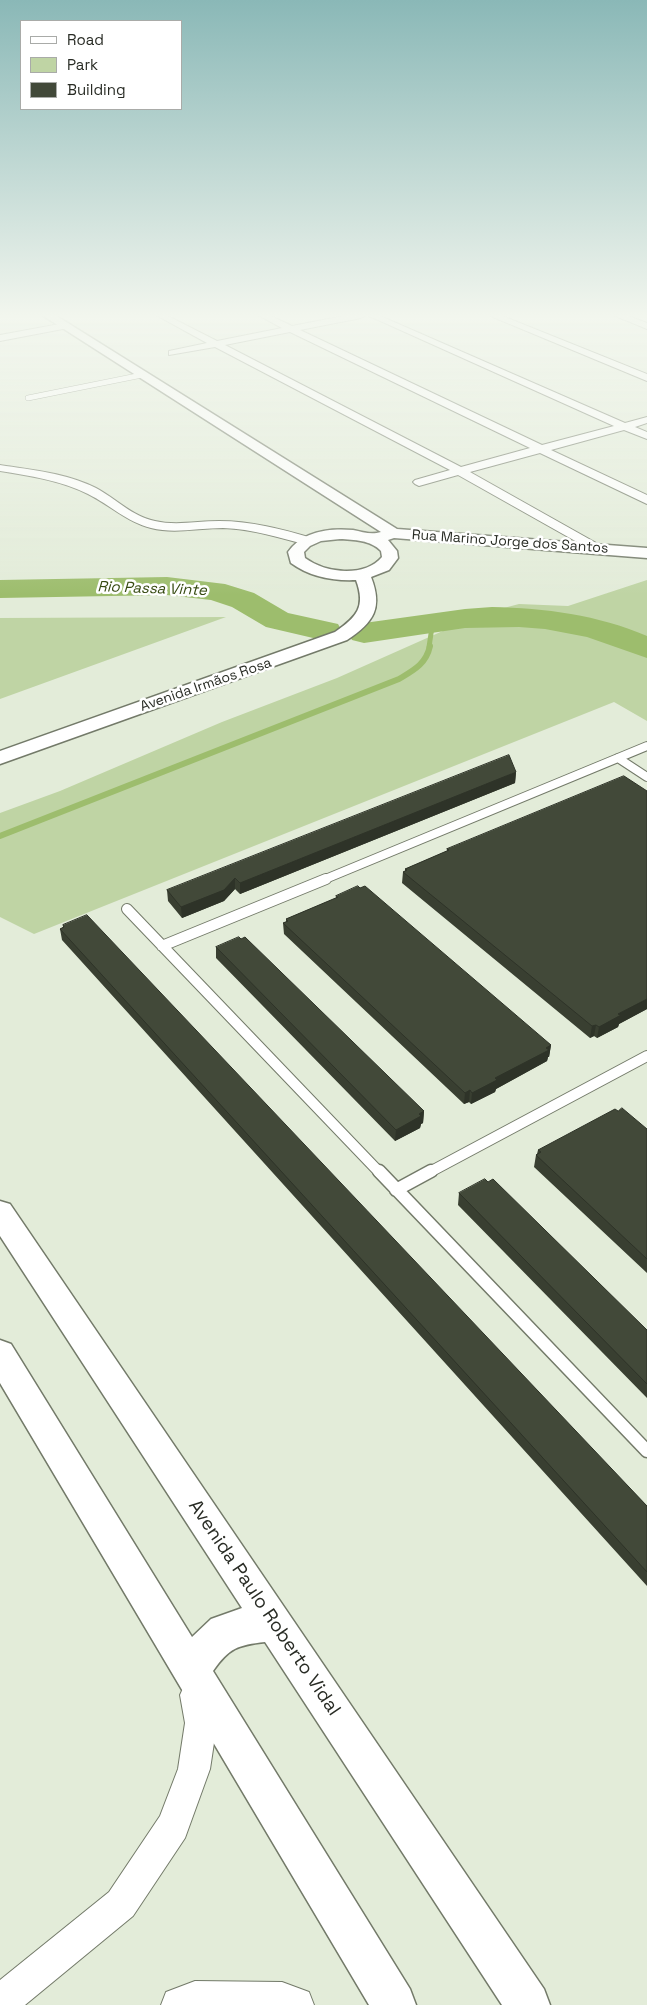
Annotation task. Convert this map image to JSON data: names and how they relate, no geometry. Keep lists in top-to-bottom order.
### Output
{
  "streets": {
    "street": ["Rua Marino Jorge dos Santos", "Avenida Irmãos Rosa", "Avenida Paulo Roberto Vidal"]
  },
  "water": ["Rio Passa Vinte"],
  "legend": ["Road", "Park", "Building"]
}
